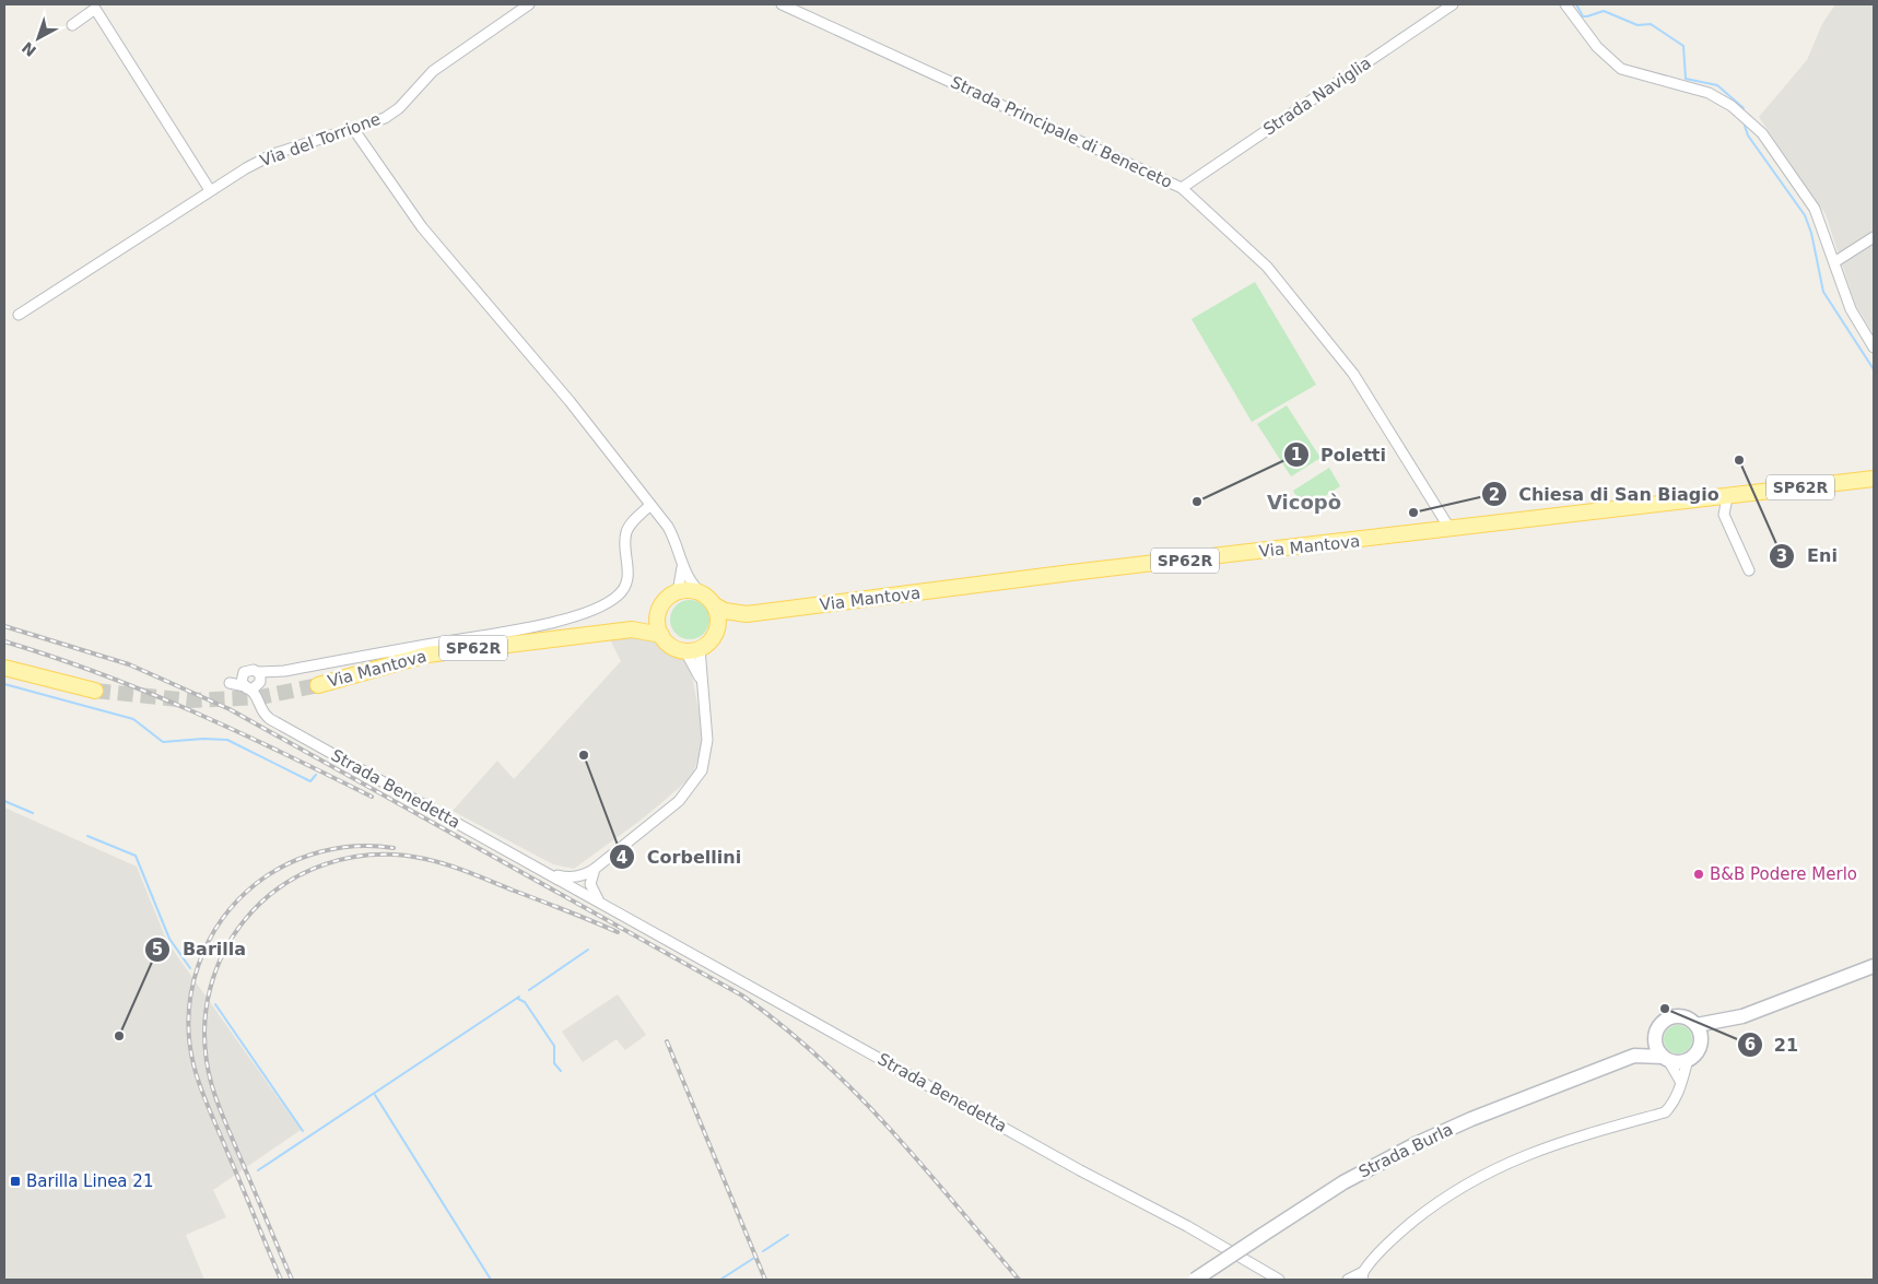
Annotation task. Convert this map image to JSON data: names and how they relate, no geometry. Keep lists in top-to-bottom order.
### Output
{
  "streets": {
    "main road": ["SP62R", "Via Mantova", "Strada Burla"],
    "street": [
      "Strada Naviglia",
      "Strada Principale di Beneceto",
      "Via del Torrione",
      "Strada Benedetta"
    ]
  },
  "crossings": [
    ["Strada Naviglia", "Strada Principale di Beneceto"],
    ["Strada Principale di Beneceto", "Via Mantova"],
    ["Via Mantova", "Strada Benedetta"]
  ],
  "districts": ["Vicopò"],
  "places": {
    "other": [
      "Eni",
      "Poletti",
      "Chiesa di San Biagio",
      "Corbellini",
      "B&B Podere Merlo",
      "21",
      "Barilla"
    ],
    "transit": ["Barilla Linea 21"]
  },
  "north": "bottom left"
}
